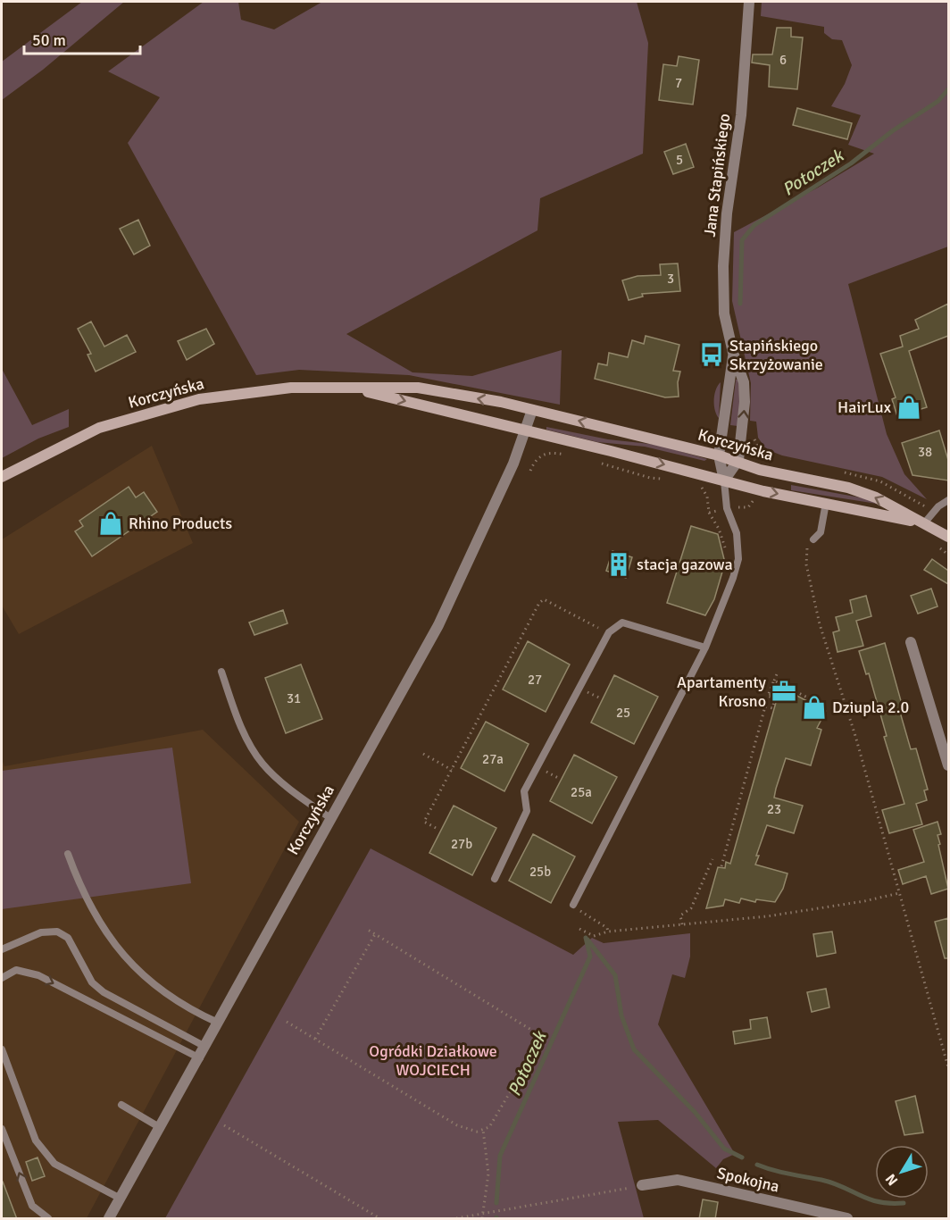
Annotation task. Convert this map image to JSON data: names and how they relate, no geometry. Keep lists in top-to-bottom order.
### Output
{
  "streets": {
    "main road": ["Korczyńska"],
    "street": ["Jana Stapińskiego", "Spokojna"]
  },
  "crossings": [
    ["Jana Stapińskiego", "Korczyńska"]
  ],
  "water": ["Potoczek"],
  "parks": ["Ogródki Działkowe WOJCIECH"],
  "places": {
    "bus stop": ["Stapińskiego Skrzyżowanie"],
    "shop": ["HairLux", "Rhino Products", "Dziupla 2.0"],
    "building": ["stacja gazowa"],
    "office": ["Apartamenty Krosno"]
  },
  "house_numbers": [
    "6",
    "7",
    "5",
    "3",
    "38",
    "27",
    "31",
    "25",
    "27a",
    "25a",
    "23",
    "27b",
    "25b"
  ],
  "scale_bar": "50 m",
  "north": "bottom left"
}
